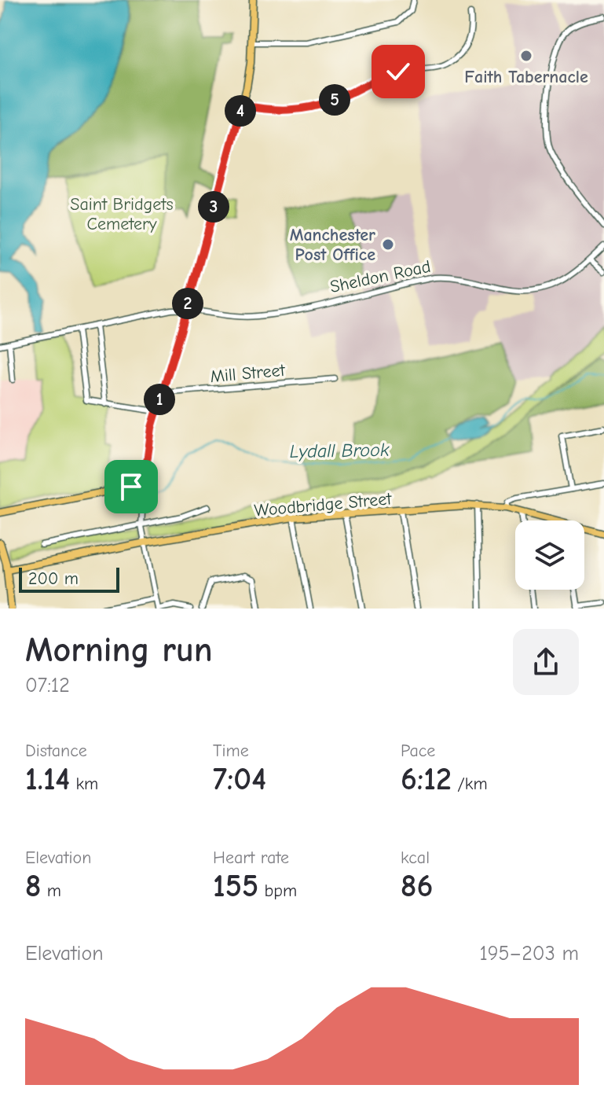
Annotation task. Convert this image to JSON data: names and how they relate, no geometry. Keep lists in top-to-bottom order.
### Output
{
  "streets": {
    "main road": ["Woodbridge Street"],
    "street": ["Sheldon Road", "Mill Street"]
  },
  "water": ["Lydall Brook"],
  "parks": ["Saint Bridgets Cemetery"],
  "places": ["Faith Tabernacle", "Manchester Post Office"],
  "scale_bar": "200 m",
  "page": {
    "pins": [
      "5",
      "4",
      "3",
      "2",
      "1"
    ],
    "scale": "200 m",
    "heading": ["Morning run", "07:12"],
    "stats": [
      ["Distance", "1.14 km"],
      ["Time", "7:04"],
      ["Pace", "6:12 /km"],
      ["Elevation", "8 m"],
      ["Heart rate", "155 bpm"],
      ["kcal", "86"]
    ],
    "chart": ["Elevation", "195–203 m"]
  }
}
